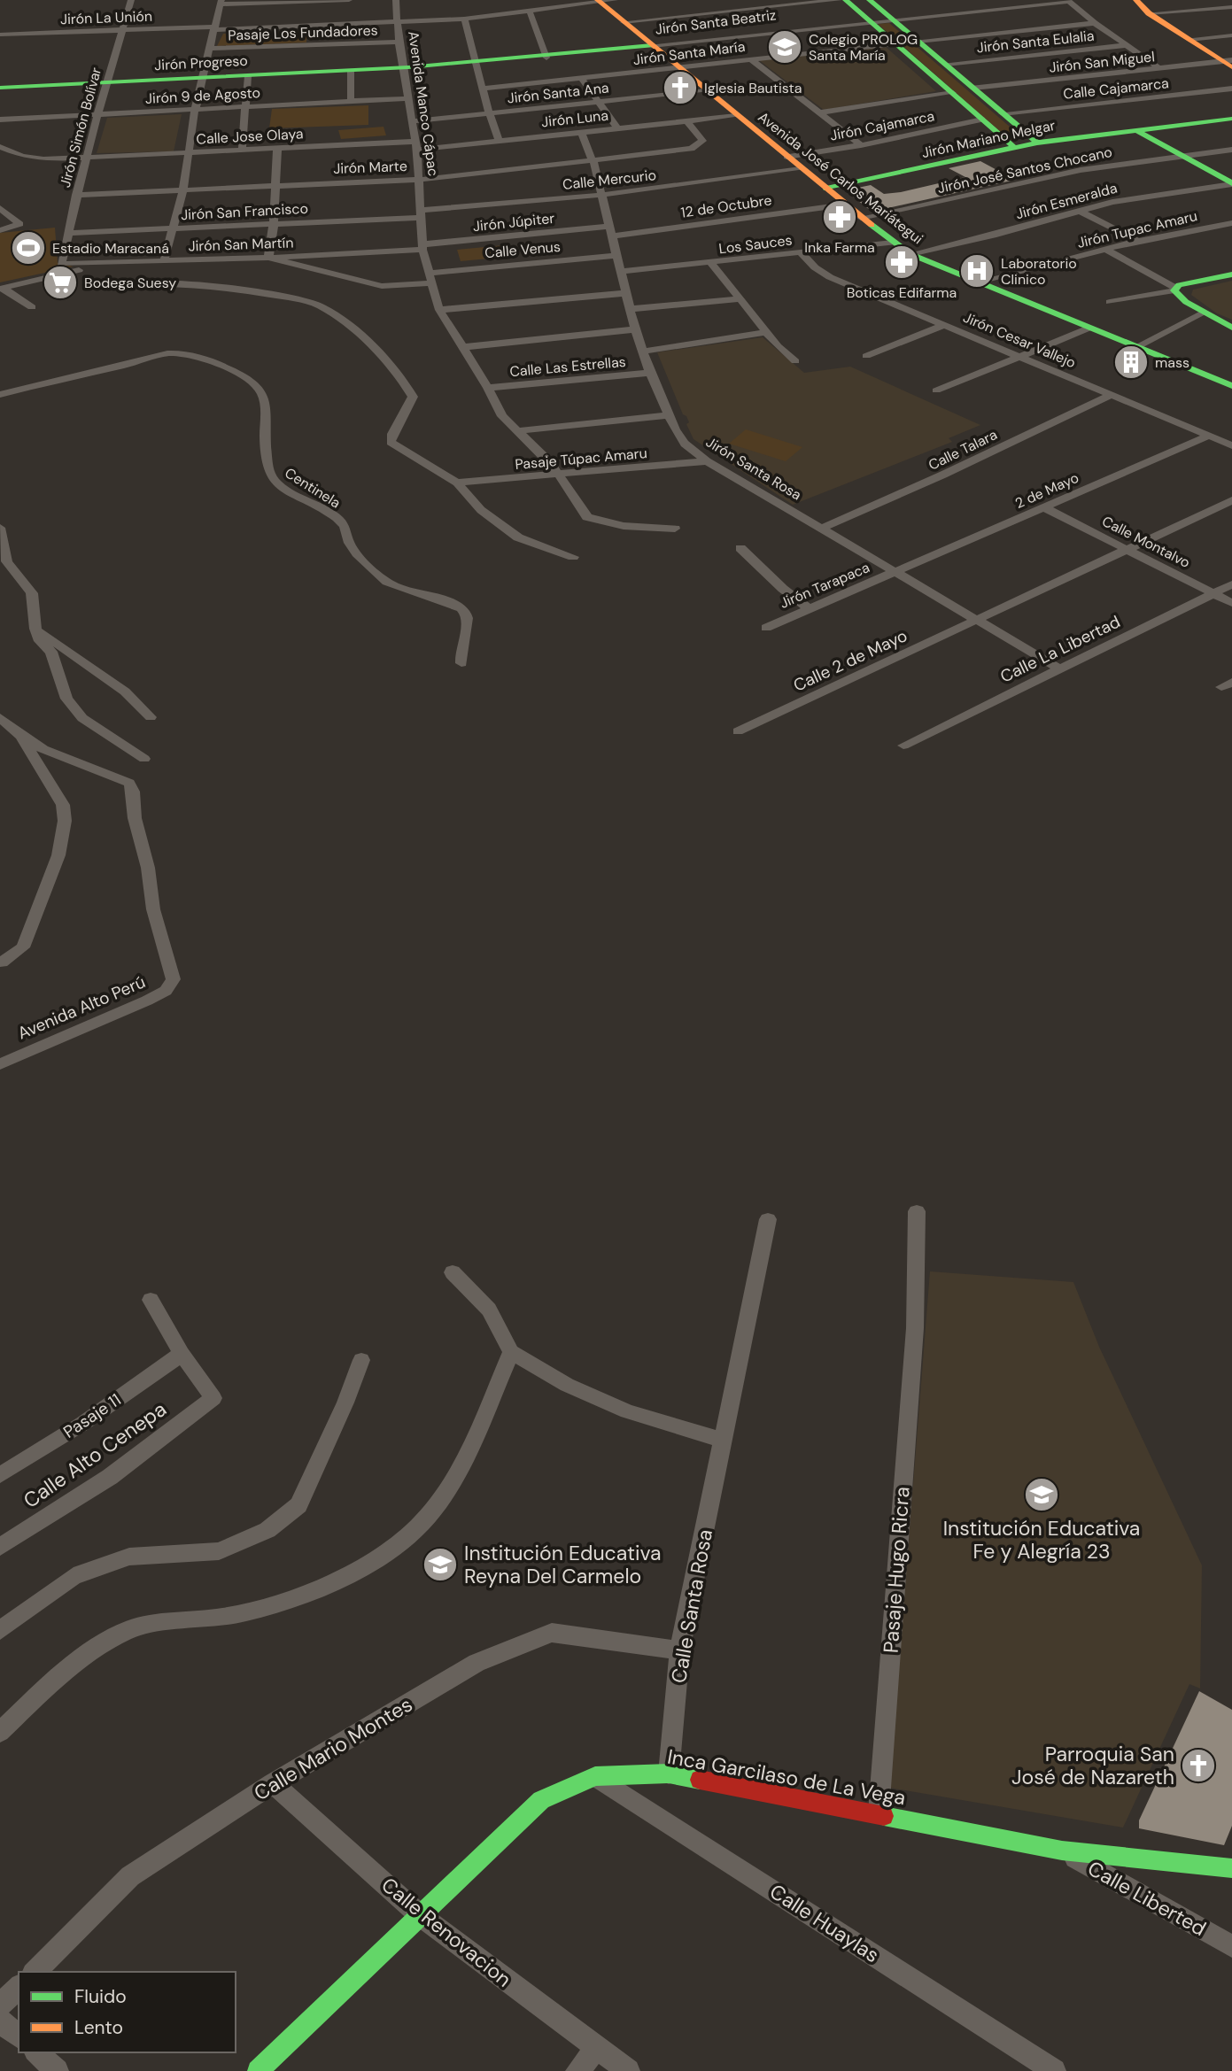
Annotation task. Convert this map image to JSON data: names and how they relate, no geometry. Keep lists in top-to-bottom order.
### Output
{
  "streets": {
    "street": [
      "Jirón La Unión",
      "Jirón Santa Beatriz",
      "Pasaje Los Fundadores",
      "Jirón Santa Eulalia",
      "Jirón Santa María",
      "Jirón San Miguel",
      "Jirón Progreso",
      "Calle Cajamarca",
      "Jirón Santa Ana",
      "Jirón 9 de Agosto",
      "Avenida Manco Cápac",
      "Jirón Luna",
      "Jirón Cajamarca",
      "Jirón Simón Bolívar",
      "Calle Jose Olaya",
      "Jirón Mariano Melgar",
      "Jirón Marte",
      "Jirón José Santos Chocano",
      "Avenida José Carlos Mariátegui",
      "Calle Mercurio",
      "Jirón Esmeralda",
      "12 de Octubre",
      "Jirón San Francisco",
      "Jirón Júpiter",
      "Jirón Tupac Amaru",
      "Jirón San Martín",
      "Los Sauces",
      "Calle Venus",
      "Jirón Cesar Vallejo",
      "Calle Las Estrellas",
      "Calle Talara",
      "Pasaje Túpac Amaru",
      "Jirón Santa Rosa",
      "Centinela",
      "2 de Mayo",
      "Calle Montalvo",
      "Jirón Tarapaca",
      "Calle La Libertad",
      "Calle 2 de Mayo",
      "Avenida Alto Perú",
      "Pasaje 11",
      "Calle Alto Cenepa",
      "Pasaje Hugo Ricra",
      "Calle Santa Rosa",
      "Calle Mario Montes",
      "Inca Garcilaso de La Vega",
      "Calle Liberted",
      "Calle Huaylas",
      "Calle Renovacion"
    ]
  },
  "crossings": [
    ["Jirón La Unión", "Jirón Simón Bolívar"],
    ["Jirón Santa Beatriz", "Jirón Progreso"],
    ["Jirón Santa Beatriz", "Avenida Manco Cápac"],
    ["Jirón Santa Beatriz", "Avenida José Carlos Mariátegui"],
    ["Pasaje Los Fundadores", "Avenida Manco Cápac"],
    ["Jirón Santa María", "Avenida José Carlos Mariátegui"],
    ["Jirón Progreso", "Avenida Manco Cápac"],
    ["Jirón Progreso", "Jirón Simón Bolívar"],
    ["Jirón Santa Ana", "Avenida Manco Cápac"],
    ["Jirón Santa Ana", "Avenida José Carlos Mariátegui"],
    ["Jirón 9 de Agosto", "Avenida Manco Cápac"],
    ["Jirón 9 de Agosto", "Jirón Simón Bolívar"],
    ["Avenida Manco Cápac", "Jirón Luna"],
    ["Avenida Manco Cápac", "Calle Jose Olaya"],
    ["Avenida Manco Cápac", "Jirón Marte"],
    ["Avenida Manco Cápac", "Calle Mercurio"],
    ["Avenida Manco Cápac", "Jirón San Francisco"],
    ["Avenida Manco Cápac", "Jirón Júpiter"],
    ["Avenida Manco Cápac", "Jirón San Martín"],
    ["Avenida Manco Cápac", "Calle Venus"],
    ["Avenida Manco Cápac", "Calle Las Estrellas"],
    ["Avenida Manco Cápac", "Pasaje Túpac Amaru"],
    ["Jirón Luna", "Calle Jose Olaya"],
    ["Jirón Luna", "Jirón Marte"],
    ["Jirón Luna", "Avenida José Carlos Mariátegui"],
    ["Jirón Luna", "Jirón Santa Rosa"],
    ["Jirón Cajamarca", "Avenida José Carlos Mariátegui"],
    ["Jirón Simón Bolívar", "Calle Jose Olaya"],
    ["Jirón Simón Bolívar", "Jirón Marte"],
    ["Jirón Simón Bolívar", "Jirón San Francisco"],
    ["Jirón Simón Bolívar", "Jirón San Martín"],
    ["Jirón Mariano Melgar", "Avenida José Carlos Mariátegui"],
    ["Jirón Marte", "Jirón Santa Rosa"],
    ["Jirón José Santos Chocano", "Avenida José Carlos Mariátegui"],
    ["Avenida José Carlos Mariátegui", "Calle Mercurio"],
    ["Avenida José Carlos Mariátegui", "Jirón Esmeralda"],
    ["Avenida José Carlos Mariátegui", "12 de Octubre"],
    ["Avenida José Carlos Mariátegui", "Jirón Tupac Amaru"],
    ["Avenida José Carlos Mariátegui", "Los Sauces"],
    ["Calle Mercurio", "Jirón San Francisco"],
    ["Calle Mercurio", "Jirón Santa Rosa"],
    ["12 de Octubre", "Jirón Júpiter"],
    ["12 de Octubre", "Jirón Santa Rosa"],
    ["Jirón Júpiter", "Jirón San Martín"],
    ["Jirón Júpiter", "Jirón Santa Rosa"],
    ["Jirón San Martín", "Calle Venus"],
    ["Los Sauces", "Jirón Cesar Vallejo"],
    ["Los Sauces", "Jirón Santa Rosa"],
    ["Calle Venus", "Jirón Santa Rosa"],
    ["Jirón Cesar Vallejo", "Calle Talara"],
    ["Jirón Cesar Vallejo", "2 de Mayo"],
    ["Calle Las Estrellas", "Jirón Santa Rosa"],
    ["Calle Talara", "Jirón Santa Rosa"],
    ["Pasaje Túpac Amaru", "Jirón Santa Rosa"],
    ["Jirón Santa Rosa", "2 de Mayo"],
    ["Jirón Santa Rosa", "Jirón Tarapaca"],
    ["Jirón Santa Rosa", "Calle La Libertad"],
    ["Jirón Santa Rosa", "Calle 2 de Mayo"],
    ["2 de Mayo", "Calle Montalvo"],
    ["2 de Mayo", "Jirón Tarapaca"],
    ["Calle Montalvo", "Calle La Libertad"],
    ["Pasaje 11", "Calle Alto Cenepa"],
    ["Pasaje Hugo Ricra", "Inca Garcilaso de La Vega"],
    ["Calle Santa Rosa", "Calle Mario Montes"],
    ["Calle Santa Rosa", "Inca Garcilaso de La Vega"],
    ["Calle Mario Montes", "Calle Renovacion"],
    ["Inca Garcilaso de La Vega", "Calle Liberted"],
    ["Inca Garcilaso de La Vega", "Calle Huaylas"],
    ["Inca Garcilaso de La Vega", "Calle Renovacion"]
  ],
  "places": {
    "school or university": ["Colegio PROLOG Santa María", "Institución Educativa Fe y Alegría 23", "Institución Educativa Reyna Del Carmelo"],
    "church": ["Iglesia Bautista", "Parroquia San José de Nazareth"],
    "pharmacy": ["Inka Farma", "Boticas Edifarma"],
    "sports": ["Estadio Maracaná"],
    "hospital": ["Laboratorio Clinico"],
    "supermarket": ["Bodega Suesy"],
    "building": ["mass"]
  },
  "legend": ["Fluido", "Lento"]
}
